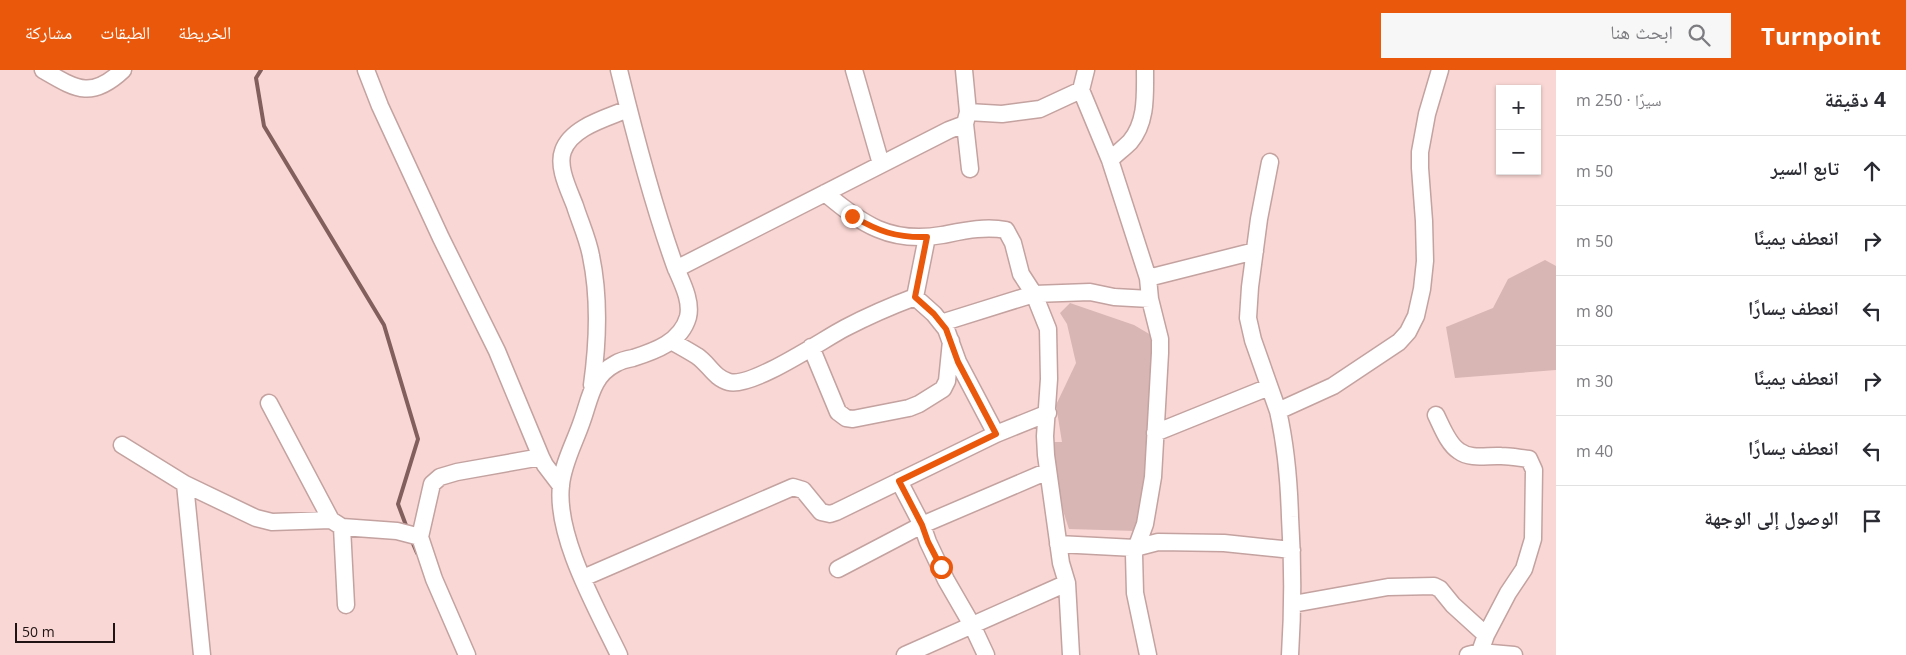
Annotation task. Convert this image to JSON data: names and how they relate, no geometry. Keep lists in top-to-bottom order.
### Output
{
  "scale_bar": "50 m",
  "page": {
    "header": "Turnpoint",
    "search": "ابحث هنا",
    "nav": ["الخريطة", "الطبقات", "مشاركة"],
    "heading": ["4 دقيقة", "سيرًا · 250 m"],
    "map_buttons": ["+", "−"],
    "list": [
      ["تابع السير", "50 m"],
      ["انعطف يمينًا", "50 m"],
      ["انعطف يسارًا", "80 m"],
      ["انعطف يمينًا", "30 m"],
      ["انعطف يسارًا", "40 m"],
      "الوصول إلى الوجهة"
    ],
    "scale": "50 m"
  }
}
